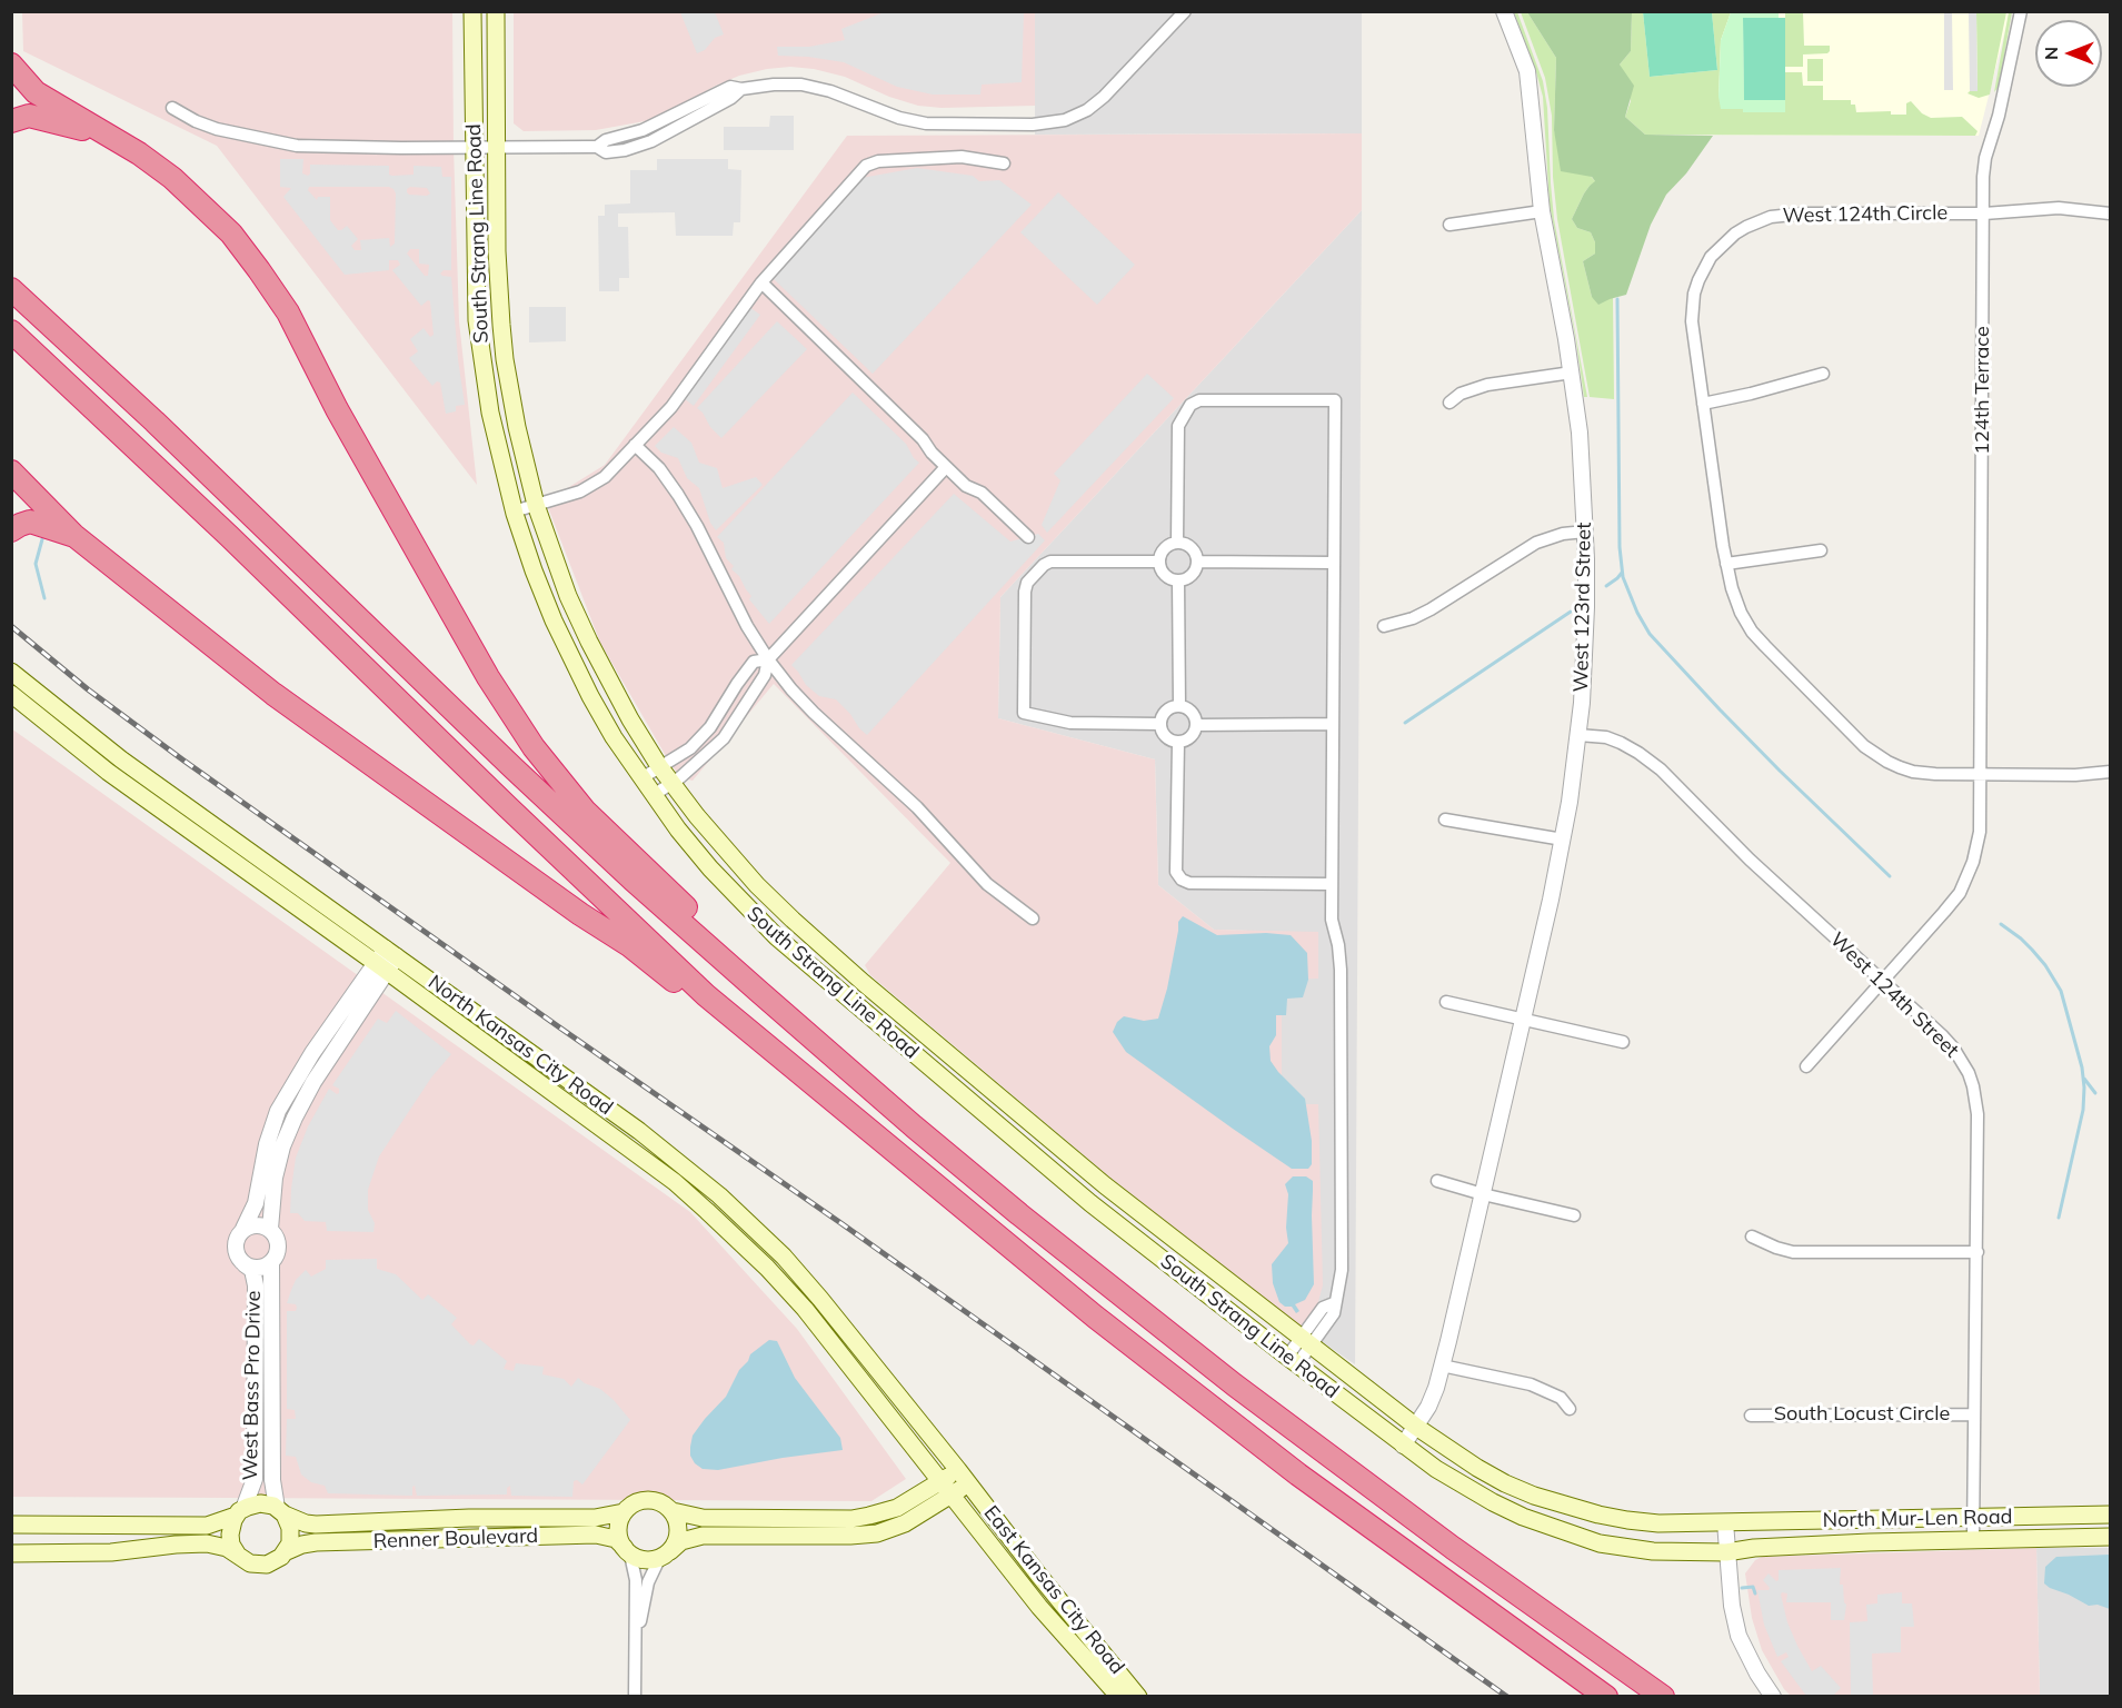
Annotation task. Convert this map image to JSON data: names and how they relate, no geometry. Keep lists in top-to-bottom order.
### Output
{
  "streets": {
    "main road": [
      "South Strang Line Road",
      "North Kansas City Road",
      "North Mur-Len Road",
      "Renner Boulevard",
      "East Kansas City Road"
    ],
    "street": [
      "West 124th Circle",
      "124th Terrace",
      "West 123rd Street",
      "West 124th Street",
      "West Bass Pro Drive",
      "South Locust Circle"
    ]
  },
  "crossings": [
    ["West 124th Circle", "124th Terrace"],
    ["South Strang Line Road", "West 123rd Street"],
    ["South Strang Line Road", "North Mur-Len Road"],
    ["124th Terrace", "West 124th Street"],
    ["West 123rd Street", "West 124th Street"],
    ["West 124th Street", "South Locust Circle"],
    ["West 124th Street", "North Mur-Len Road"],
    ["North Kansas City Road", "East Kansas City Road"],
    ["West Bass Pro Drive", "Renner Boulevard"]
  ],
  "north": "left"
}
